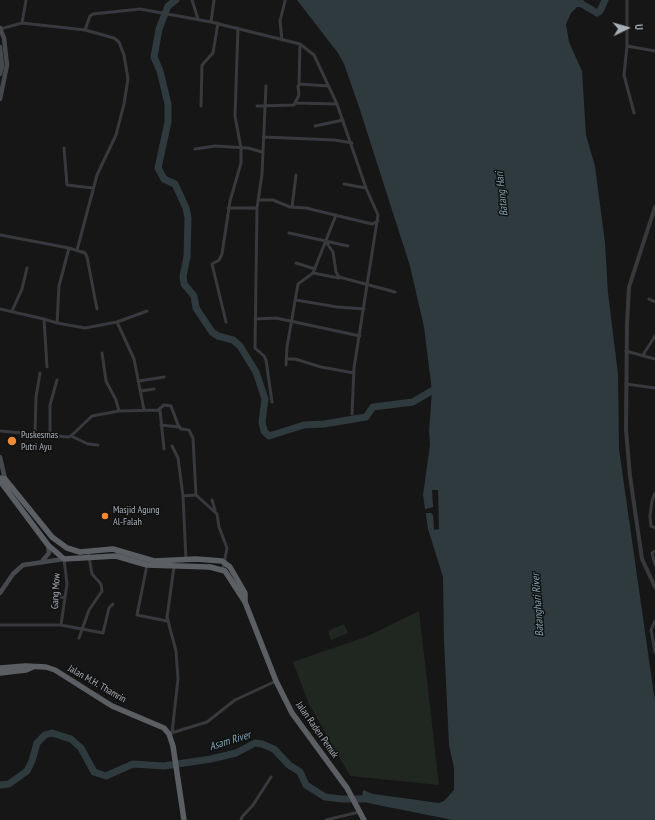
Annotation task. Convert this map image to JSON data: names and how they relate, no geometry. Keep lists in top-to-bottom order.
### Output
{
  "streets": {
    "highway": ["Jalan M.H. Thamrin", "Jalan Raden Pemuk"],
    "street": ["Gang Mow"]
  },
  "water": ["Batang Hari", "Batanghari River", "Asam River"],
  "places": ["Puskesmas Putri Ayu", "Masjid Agung Al-Falah"],
  "north": "right"
}
